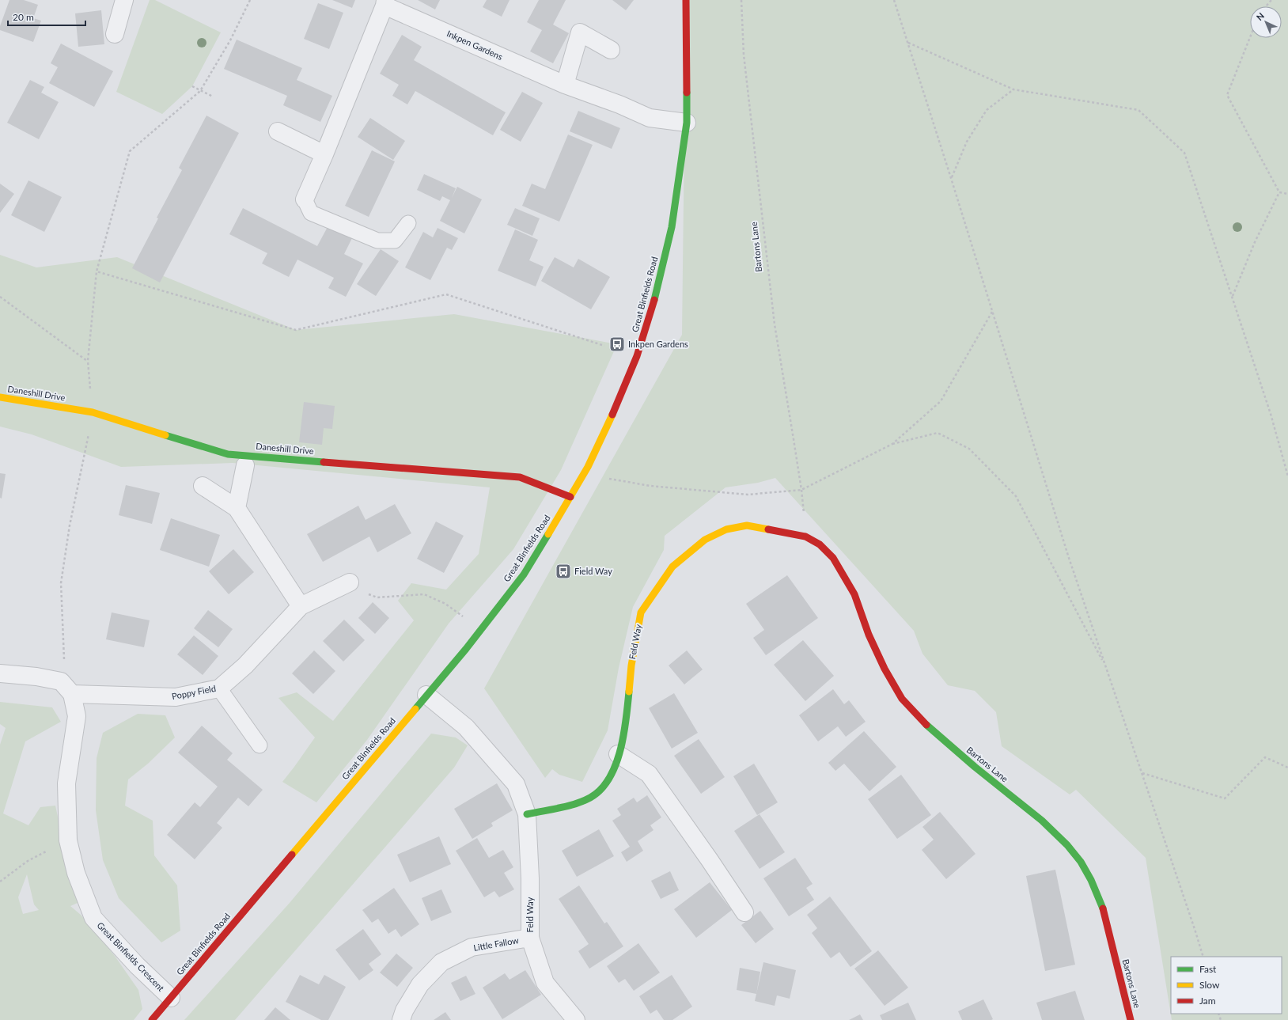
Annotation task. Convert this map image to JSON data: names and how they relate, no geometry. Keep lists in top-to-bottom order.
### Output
{
  "streets": {
    "street": [
      "Inkpen Gardens",
      "Bartons Lane",
      "Great Binfields Road",
      "Daneshill Drive",
      "Feld Way",
      "Poppy Field",
      "Little Fallow",
      "Great Binfields Crescent"
    ]
  },
  "crossings": [
    ["Inkpen Gardens", "Great Binfields Road"],
    ["Bartons Lane", "Feld Way"],
    ["Great Binfields Road", "Daneshill Drive"],
    ["Great Binfields Road", "Feld Way"],
    ["Great Binfields Road", "Great Binfields Crescent"],
    ["Feld Way", "Little Fallow"],
    ["Poppy Field", "Great Binfields Crescent"]
  ],
  "places": {
    "bus stop": ["Inkpen Gardens", "Field Way"]
  },
  "legend": ["Fast", "Slow", "Jam"],
  "scale_bar": "20 m",
  "north": "top left"
}
